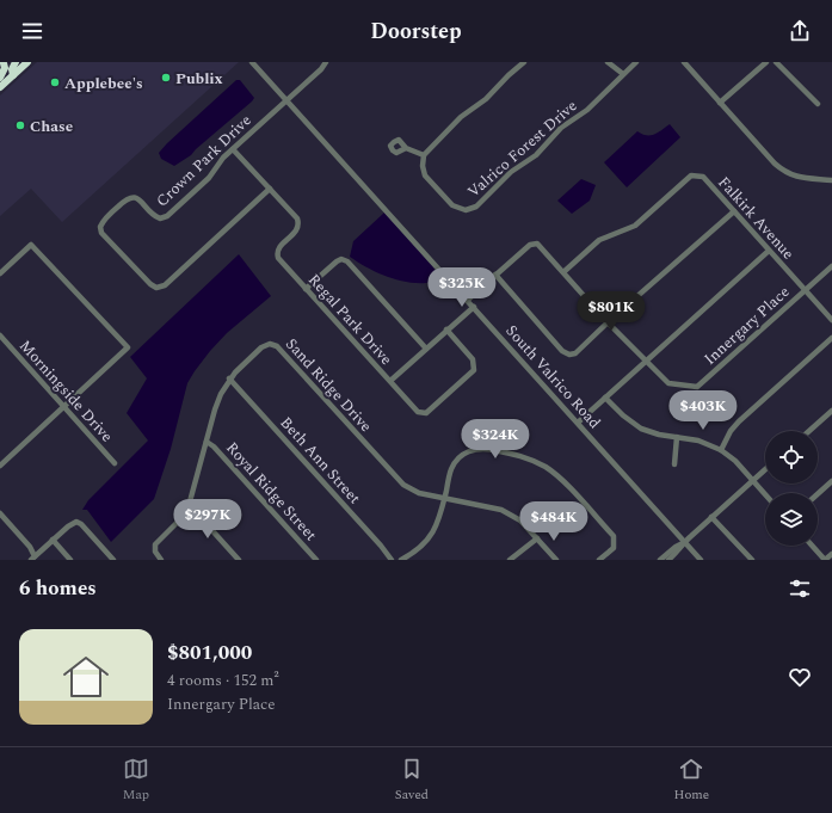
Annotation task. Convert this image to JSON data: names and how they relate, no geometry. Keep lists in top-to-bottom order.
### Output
{
  "streets": {
    "street": [
      "Valrico Forest Drive",
      "Crown Park Drive",
      "Falkirk Avenue",
      "Regal Park Drive",
      "Innergary Place",
      "South Valrico Road",
      "Sand Ridge Drive",
      "Morningside Drive",
      "Beth Ann Street",
      "Royal Ridge Street"
    ]
  },
  "crossings": [
    ["Crown Park Drive", "Regal Park Drive"],
    ["Crown Park Drive", "South Valrico Road"],
    ["Falkirk Avenue", "Innergary Place"],
    ["Innergary Place", "South Valrico Road"],
    ["Sand Ridge Drive", "Beth Ann Street"],
    ["Sand Ridge Drive", "Royal Ridge Street"]
  ],
  "places": ["Publix", "Applebee's", "Chase"],
  "page": {
    "header": "Doorstep",
    "price": [
      "$325K",
      "$801K",
      "$403K",
      "$324K",
      "$297K",
      "$484K"
    ],
    "heading": "6 homes",
    "list": [
      {
        "name": "$801,000",
        "note": "4 rooms · 152 m² · Innergary Place"
      }
    ],
    "tabs": ["Map", "Saved", "Home"]
  }
}
